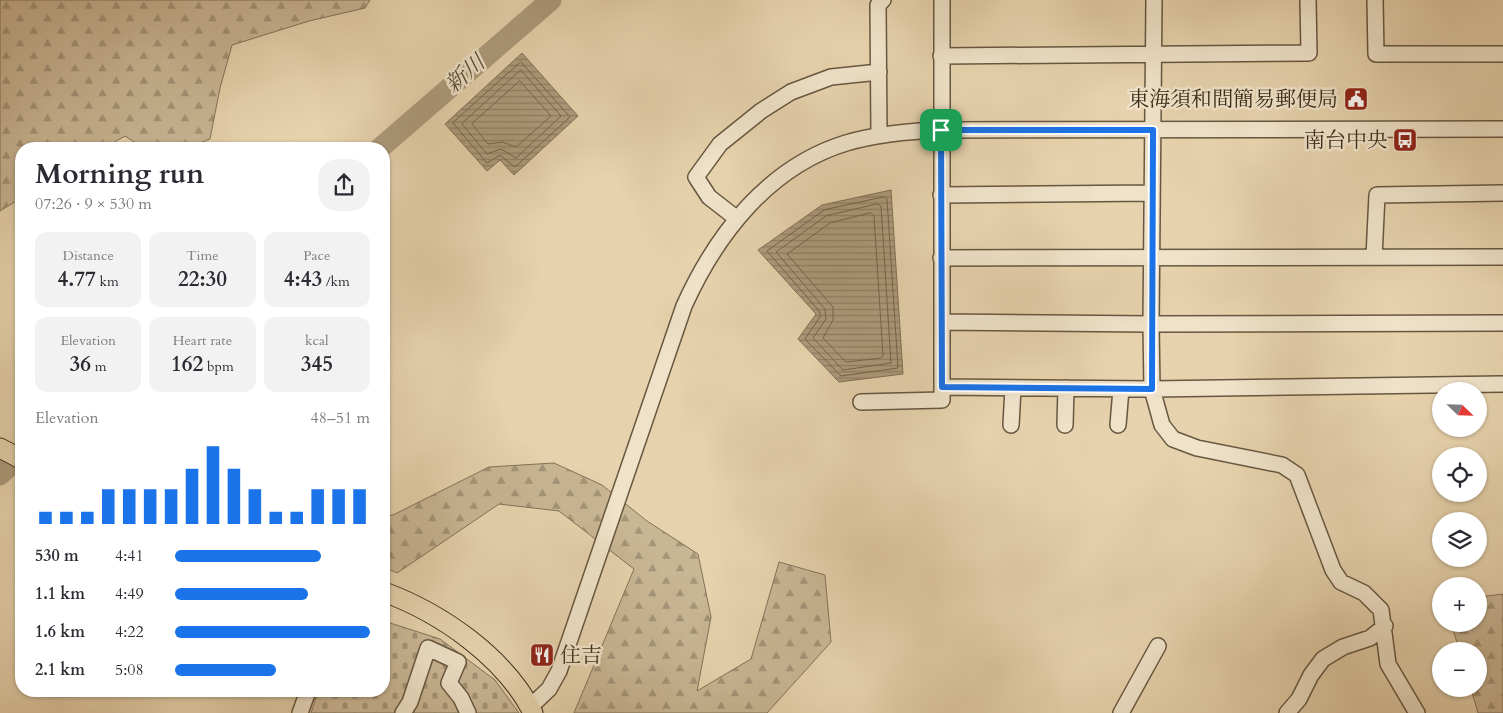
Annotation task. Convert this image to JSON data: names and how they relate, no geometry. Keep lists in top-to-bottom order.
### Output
{
  "water": ["新川"],
  "places": {
    "public building": ["東海須和間簡易郵便局"],
    "bus stop": ["南台中央"],
    "restaurant": ["住吉"]
  },
  "north": "bottom right",
  "page": {
    "heading": ["Morning run", "07:26 · 9 × 530 m"],
    "stats": [
      ["Distance", "4.77 km"],
      ["Time", "22:30"],
      ["Pace", "4:43 /km"],
      ["Elevation", "36 m"],
      ["Heart rate", "162 bpm"],
      ["kcal", "345"]
    ],
    "map_buttons": ["+", "−"],
    "chart": ["Elevation", "48–51 m"],
    "list": [
      {
        "name": "530 m",
        "note": "4:41"
      },
      {
        "name": "1.1 km",
        "note": "4:49"
      },
      {
        "name": "1.6 km",
        "note": "4:22"
      },
      {
        "name": "2.1 km",
        "note": "5:08"
      }
    ]
  }
}
